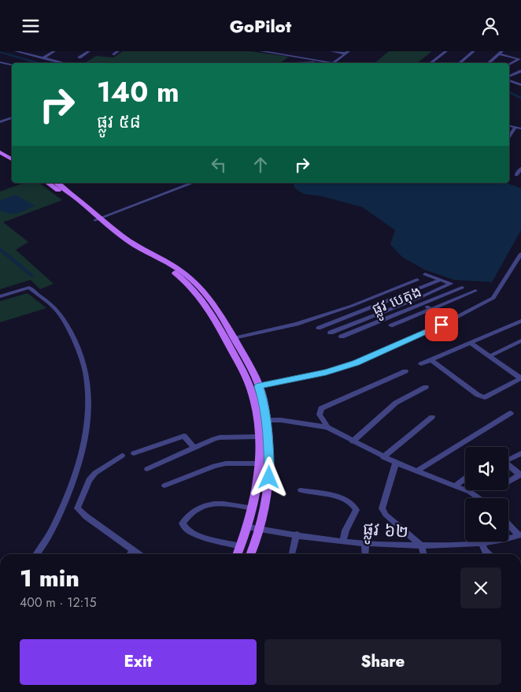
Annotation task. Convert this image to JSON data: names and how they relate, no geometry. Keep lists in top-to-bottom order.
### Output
{
  "streets": {
    "street": ["ផ្លូវ បេតុង", "ផ្លូវ ៦២"]
  },
  "page": {
    "header": "GoPilot",
    "turn": ["140 m", "ផ្លូវ ៥៨"],
    "heading": ["1 min", "400 m · 12:15"],
    "buttons": ["Exit", "Share"]
  }
}
